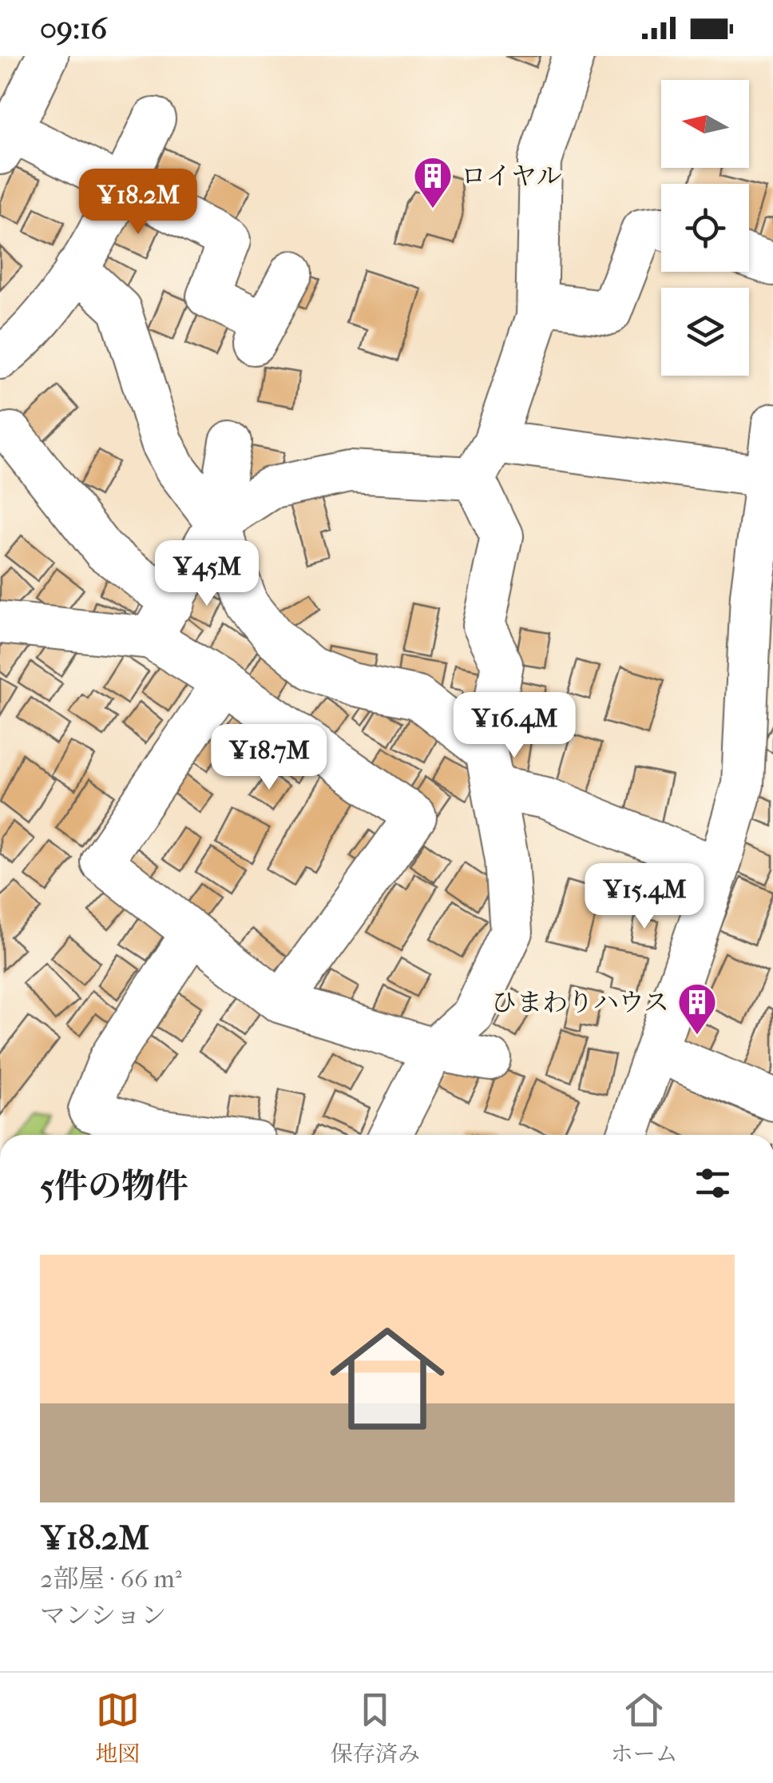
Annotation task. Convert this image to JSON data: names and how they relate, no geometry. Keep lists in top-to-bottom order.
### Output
{
  "places": {
    "building": ["ロイヤル", "ひまわりハウス"]
  },
  "north": "left",
  "page": {
    "status": "09:16",
    "price": [
      "¥18.2M",
      "¥45M",
      "¥16.4M",
      "¥18.7M",
      "¥15.4M"
    ],
    "heading": "5件の物件",
    "list": [
      {
        "name": "¥18.2M",
        "note": "2部屋 · 66 m² · マンション"
      }
    ],
    "tabs": ["地図", "保存済み", "ホーム"]
  }
}
